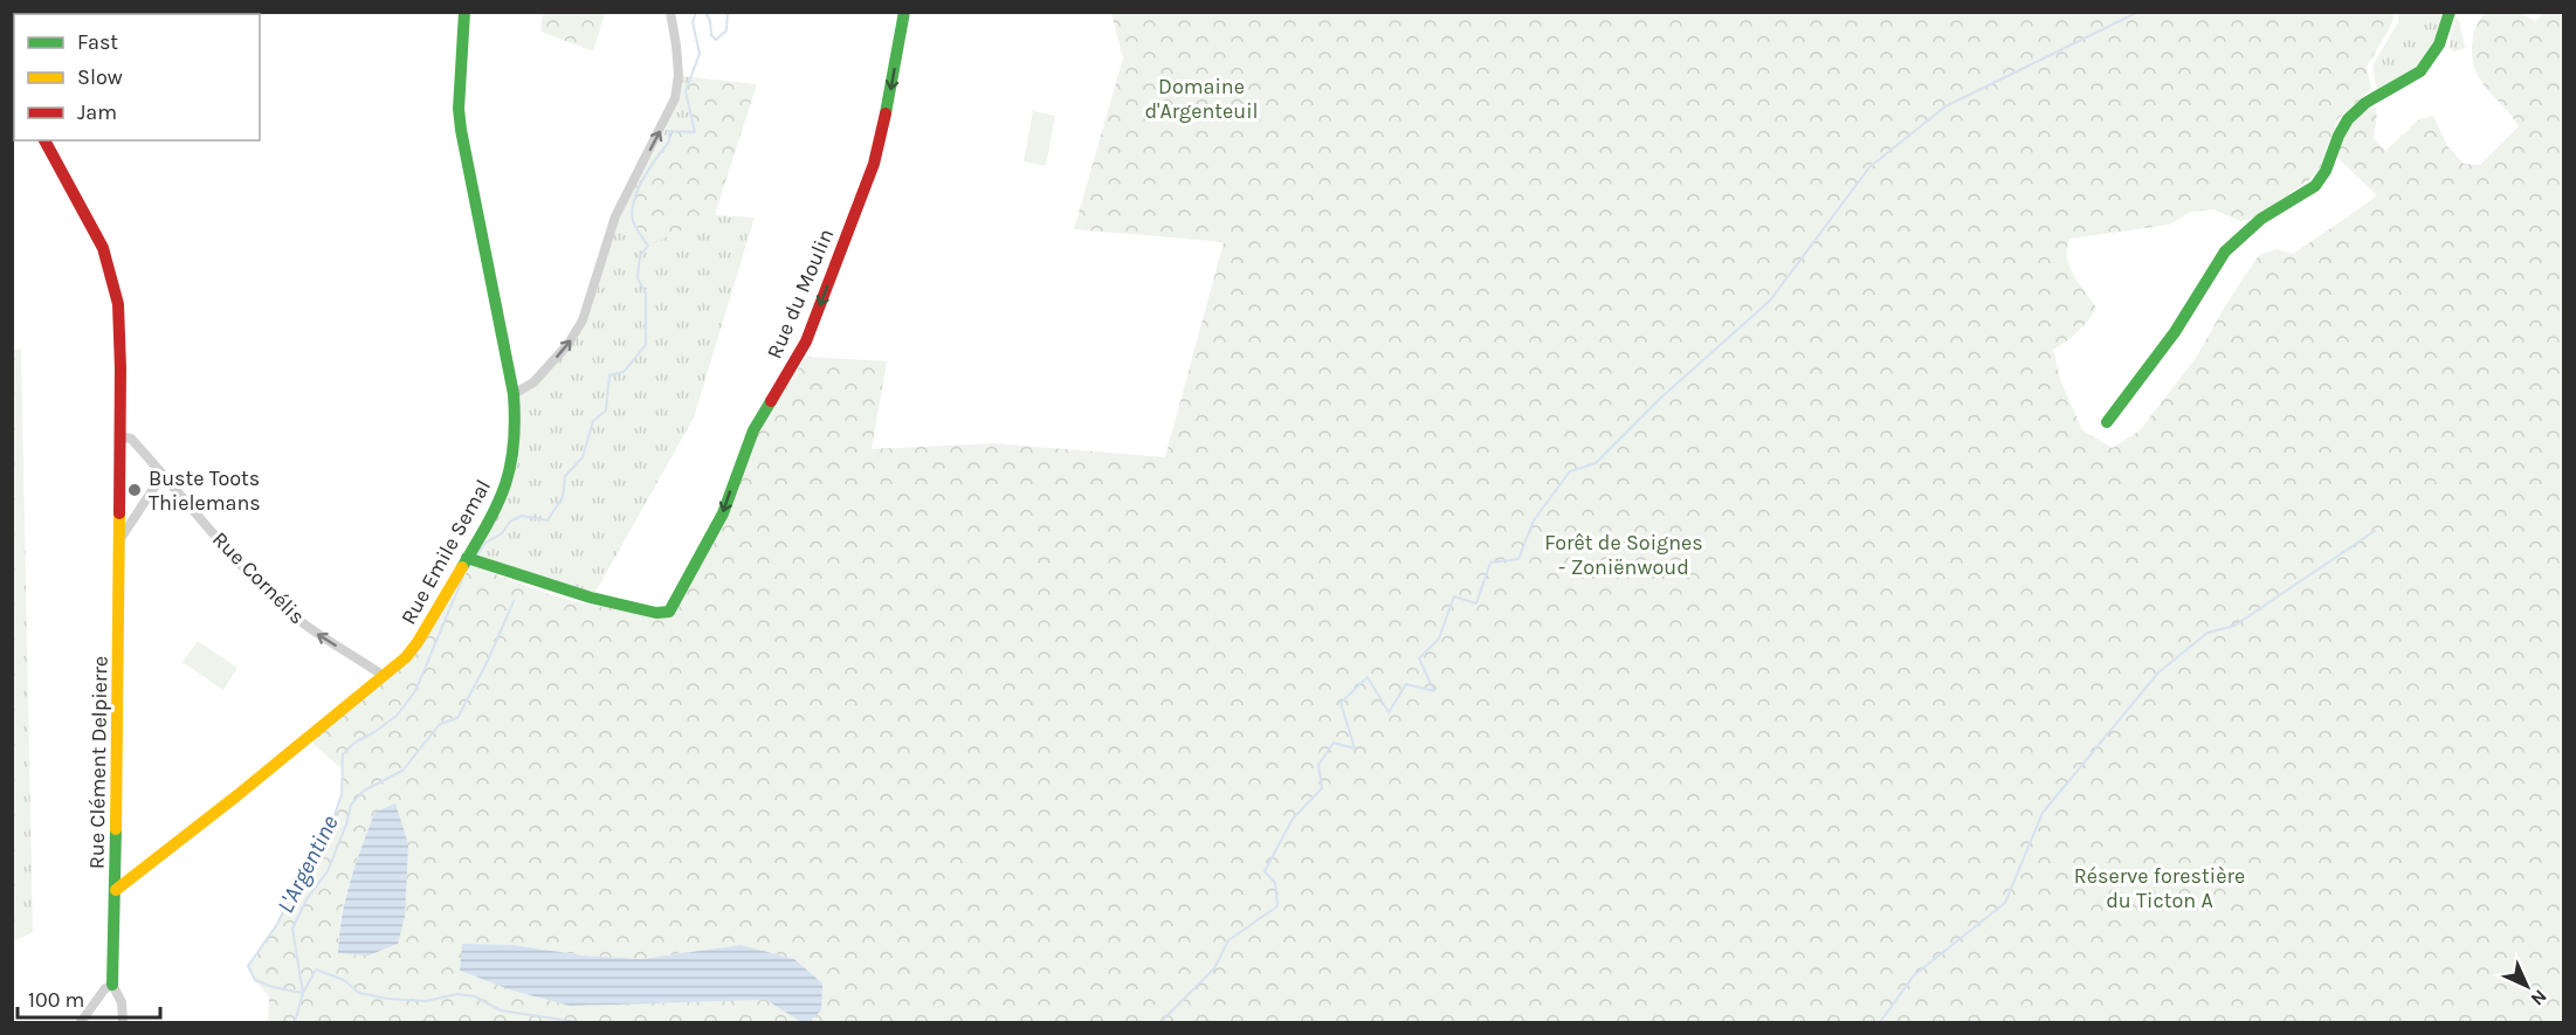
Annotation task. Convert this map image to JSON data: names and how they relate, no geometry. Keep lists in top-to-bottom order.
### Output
{
  "streets": {
    "street": [
      "Rue du Moulin",
      "Rue Emile Semal",
      "Rue Cornélis",
      "Rue Clément Delpierre"
    ]
  },
  "crossings": [
    ["Rue du Moulin", "Rue Emile Semal"],
    ["Rue Emile Semal", "Rue Cornélis"],
    ["Rue Emile Semal", "Rue Clément Delpierre"],
    ["Rue Cornélis", "Rue Clément Delpierre"]
  ],
  "one_way": ["Rue du Moulin", "Rue Cornélis"],
  "water": ["L'Argentine"],
  "parks": ["Domaine d'Argenteuil", "Forêt de Soignes - Zoniënwoud", "Réserve forestière du Ticton A"],
  "places": ["Buste Toots Thielemans"],
  "legend": ["Fast", "Slow", "Jam"],
  "scale_bar": "100 m",
  "north": "bottom right"
}
